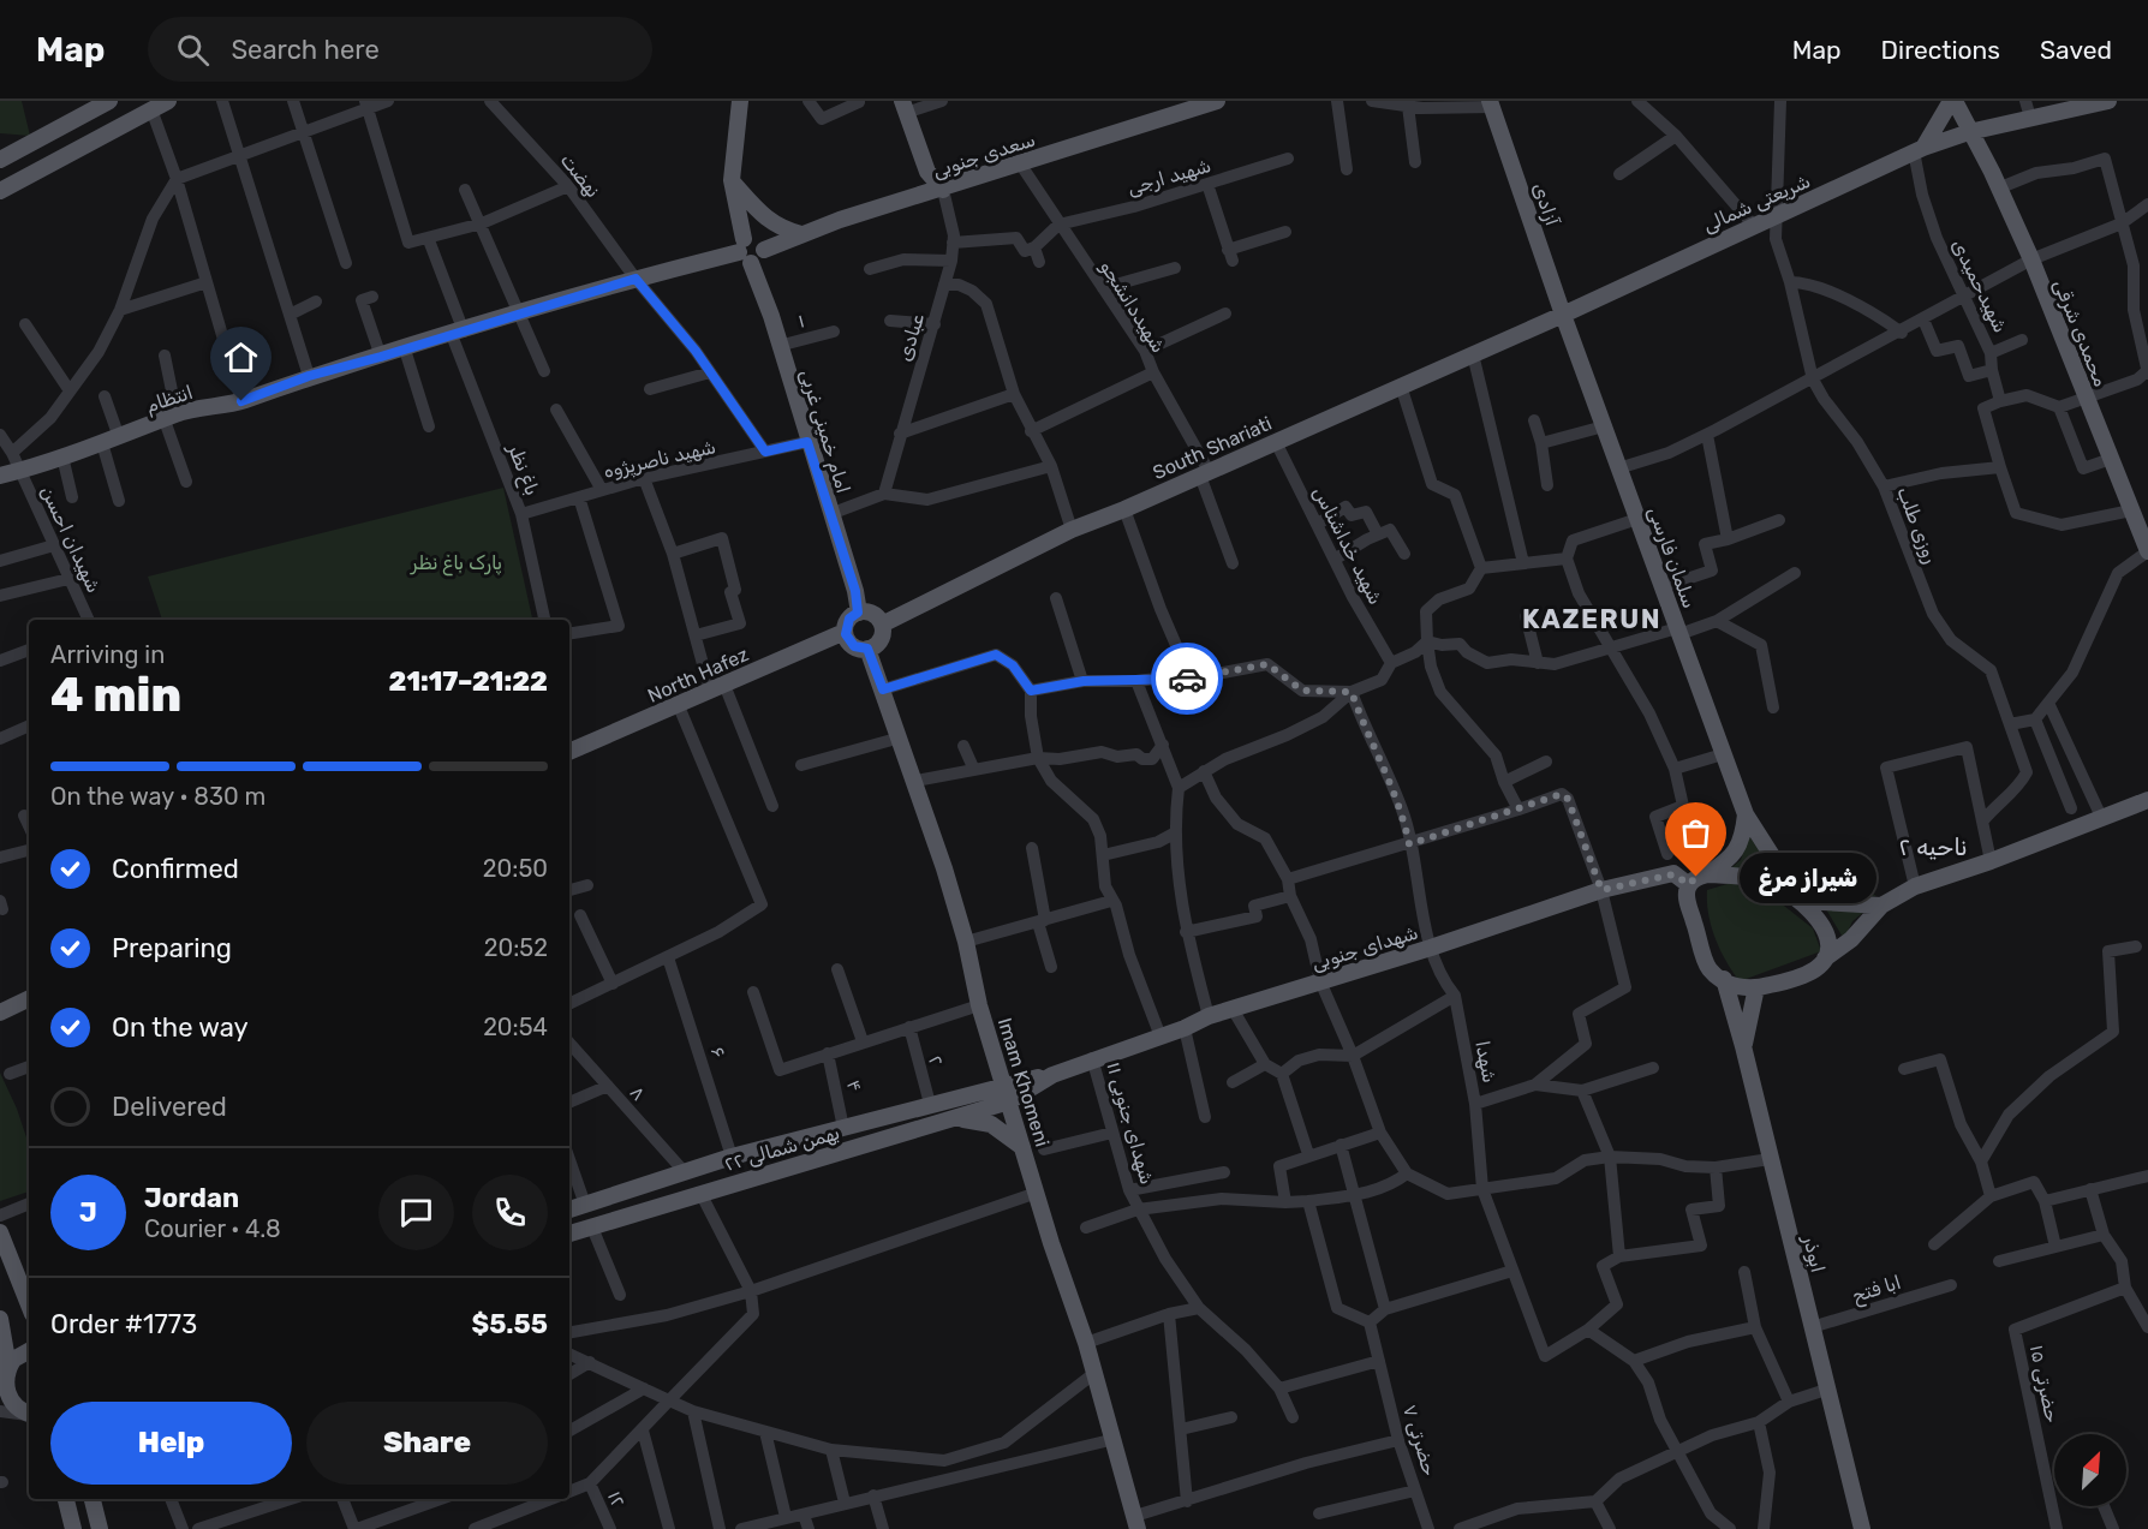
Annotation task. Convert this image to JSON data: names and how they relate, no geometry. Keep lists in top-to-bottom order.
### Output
{
  "streets": {
    "main road": [
      "سعدی جنوبی",
      "شریعتی شمالی",
      "آزادی",
      "محمدی شرقی",
      "انتظام",
      "امام خمینی غربی",
      "South Shariati",
      "سلمان فارسی",
      "North Hafez",
      "شهدای جنوبی",
      "Imam Khomeni",
      "۲۲ بهمن شمالی",
      "ابوذر"
    ],
    "street": [
      "نهضت",
      "شهید ارجی",
      "شهیدحمیدی",
      "شهیددانشجو",
      "۱",
      "عبادی",
      "شهید ناصرپژوه",
      "باغ نظر",
      "روزی طلب",
      "شهیدان احسن",
      "شهید خداشناس",
      "۶",
      "۲",
      "شهدا",
      "۴",
      "۸",
      "۱۱ شهدای جنوبی",
      "ابا فتح",
      "حضرتی ۱۵",
      "حضرتی ۷",
      "۱۲"
    ]
  },
  "crossings": [
    ["سعدی جنوبی", "شهیددانشجو"],
    ["سعدی جنوبی", "عبادی"],
    ["نهضت", "انتظام"],
    ["نهضت", "شهید ناصرپژوه"],
    ["شهید ارجی", "شهیددانشجو"],
    ["شریعتی شمالی", "آزادی"],
    ["شریعتی شمالی", "شهیدحمیدی"],
    ["شریعتی شمالی", "محمدی شرقی"],
    ["شریعتی شمالی", "South Shariati"],
    ["شریعتی شمالی", "روزی طلب"],
    ["شریعتی شمالی", "سلمان فارسی"],
    ["آزادی", "South Shariati"],
    ["آزادی", "سلمان فارسی"],
    ["شهیددانشجو", "South Shariati"],
    ["۱", "امام خمینی غربی"],
    ["انتظام", "امام خمینی غربی"],
    ["انتظام", "باغ نظر"],
    ["انتظام", "شهیدان احسن"],
    ["امام خمینی غربی", "South Shariati"],
    ["امام خمینی غربی", "شهید ناصرپژوه"],
    ["امام خمینی غربی", "North Hafez"],
    ["امام خمینی غربی", "Imam Khomeni"],
    ["South Shariati", "شهید خداشناس"],
    ["South Shariati", "سلمان فارسی"],
    ["South Shariati", "North Hafez"],
    ["South Shariati", "Imam Khomeni"],
    ["شهید ناصرپژوه", "باغ نظر"],
    ["سلمان فارسی", "شهدای جنوبی"],
    ["سلمان فارسی", "ابوذر"],
    ["North Hafez", "Imam Khomeni"],
    ["شهدای جنوبی", "شهدا"],
    ["شهدای جنوبی", "Imam Khomeni"],
    ["شهدای جنوبی", "۱۱ شهدای جنوبی"],
    ["شهدای جنوبی", "۲۲ بهمن شمالی"],
    ["شهدای جنوبی", "ابوذر"],
    ["۶", "۲۲ بهمن شمالی"],
    ["۲", "۲۲ بهمن شمالی"],
    ["Imam Khomeni", "۲۲ بهمن شمالی"],
    ["۴", "۲۲ بهمن شمالی"],
    ["۸", "۲۲ بهمن شمالی"],
    ["ابوذر", "ابا فتح"]
  ],
  "districts": ["KAZERUN", "ناحیه ۲"],
  "parks": ["پارک باغ نظر"],
  "places": ["شیراز مرغ"],
  "north": "top right",
  "page": {
    "header": "Map",
    "search": "Search here",
    "nav": ["Map", "Directions", "Saved"],
    "heading": ["4 min", "Arriving in", "21:17–21:22"],
    "panel": [
      "Jordan",
      "Courier · 4.8",
      "Order #1773",
      "$5.55"
    ],
    "bar": "On the way · 830 m",
    "list": [
      ["Confirmed", "20:50"],
      ["Preparing", "20:52"],
      ["On the way", "20:54"],
      "Delivered"
    ],
    "bubble": "شیراز مرغ",
    "round": "J",
    "buttons": ["Help", "Share"]
  }
}
